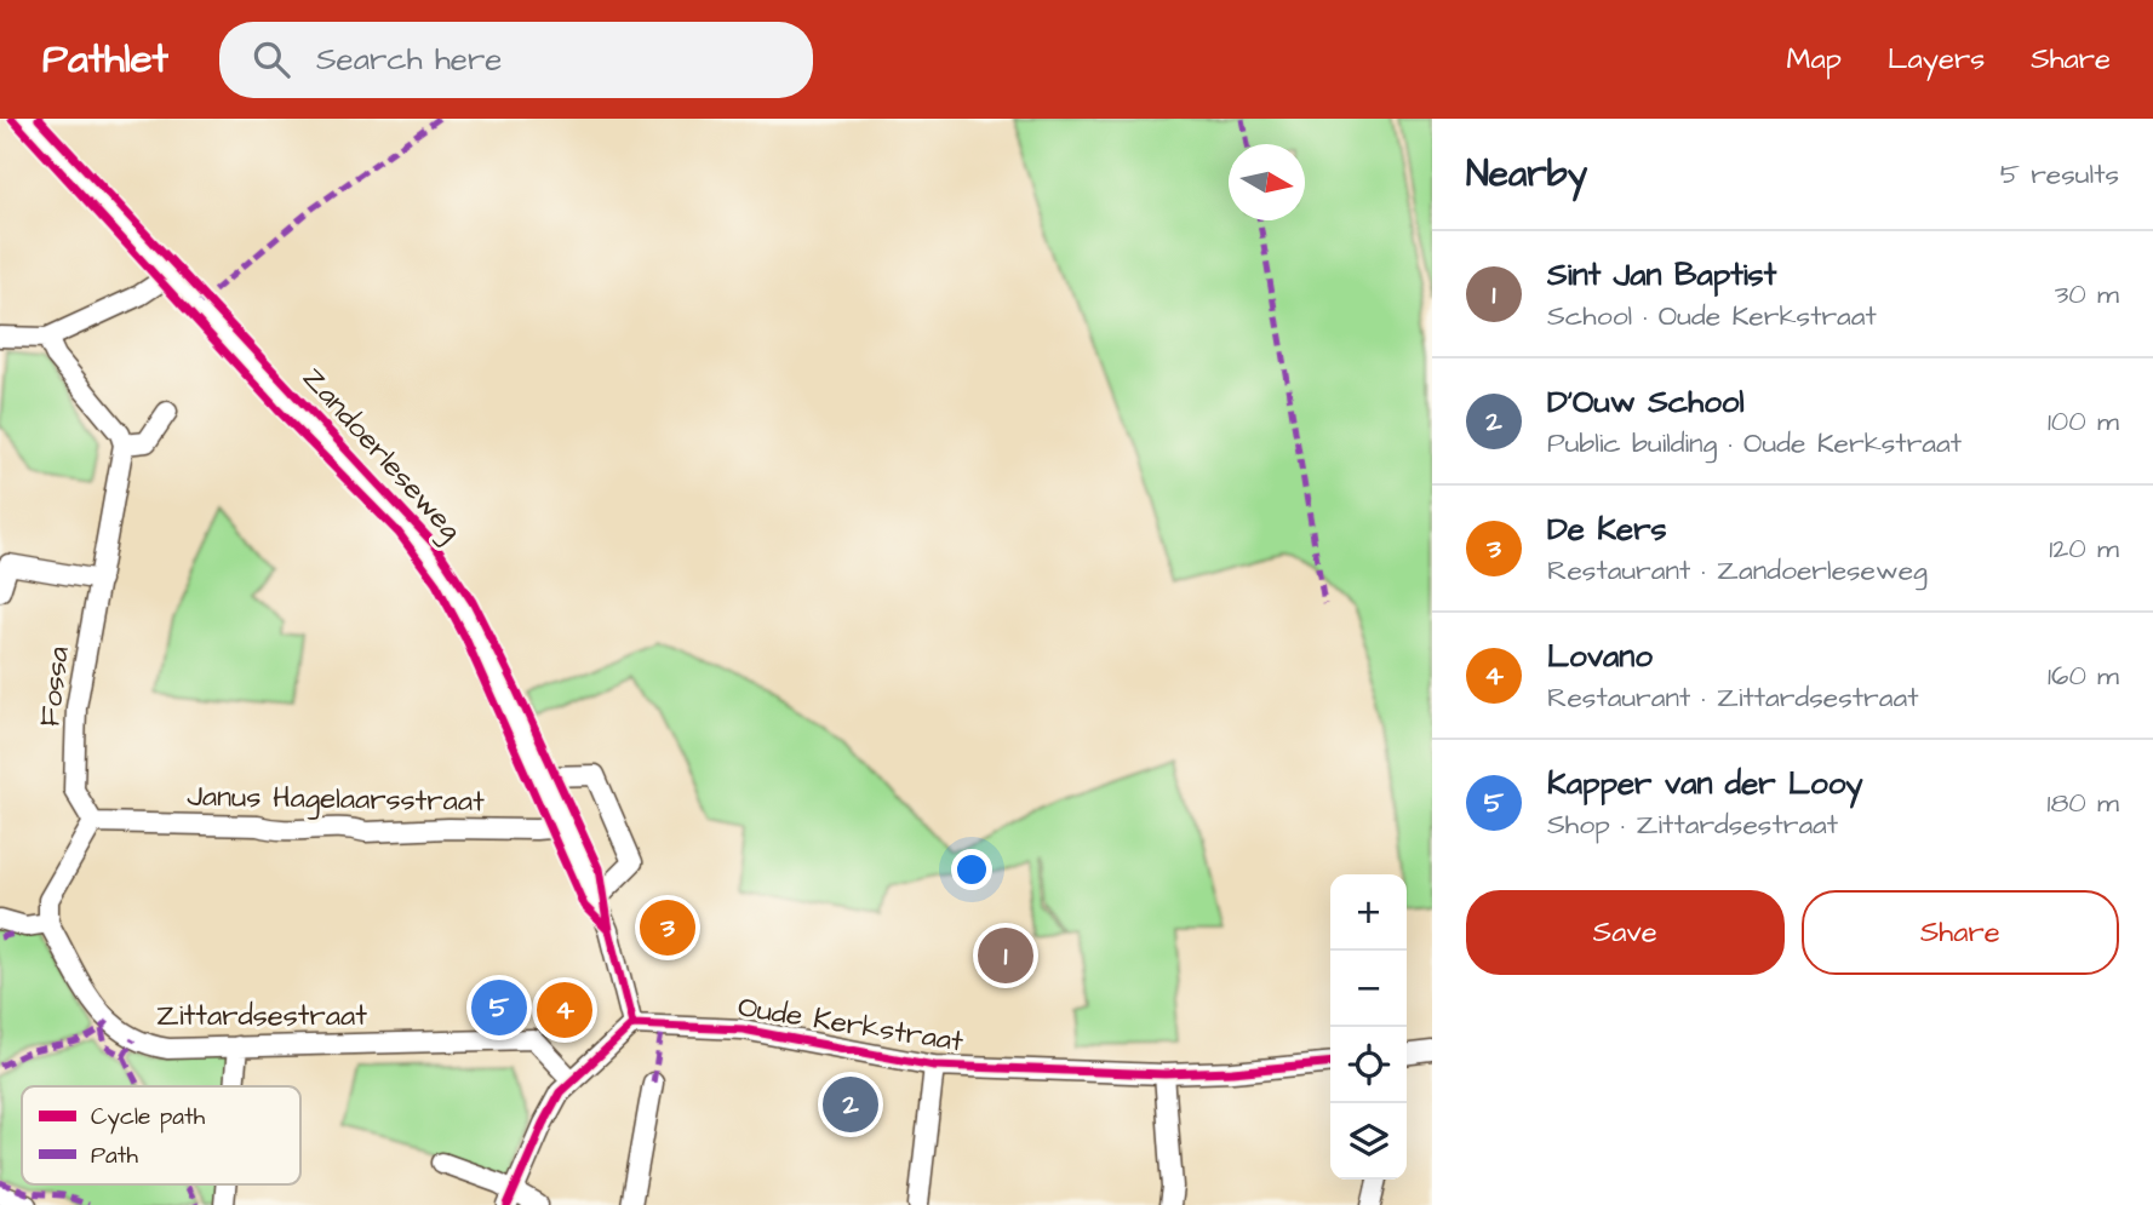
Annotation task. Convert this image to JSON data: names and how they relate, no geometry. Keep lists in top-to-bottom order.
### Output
{
  "streets": {
    "street": [
      "Zandoerleseweg",
      "Fossa",
      "Janus Hagelaarsstraat",
      "Zittardsestraat",
      "Oude Kerkstraat"
    ]
  },
  "crossings": [
    ["Zandoerleseweg", "Janus Hagelaarsstraat"],
    ["Zandoerleseweg", "Oude Kerkstraat"],
    ["Fossa", "Janus Hagelaarsstraat"]
  ],
  "legend": ["Cycle path", "Path"],
  "north": "right",
  "page": {
    "header": "Pathlet",
    "search": "Search here",
    "nav": ["Map", "Layers", "Share"],
    "heading": ["Nearby", "5 results"],
    "list": [
      {
        "mark": "1",
        "name": "Sint Jan Baptist",
        "note": "School · Oude Kerkstraat",
        "value": "30 m"
      },
      {
        "mark": "2",
        "name": "D'Ouw School",
        "note": "Public building · Oude Kerkstraat",
        "value": "100 m"
      },
      {
        "mark": "3",
        "name": "De Kers",
        "note": "Restaurant · Zandoerleseweg",
        "value": "120 m"
      },
      {
        "mark": "4",
        "name": "Lovano",
        "note": "Restaurant · Zittardsestraat",
        "value": "160 m"
      },
      {
        "mark": "5",
        "name": "Kapper van der Looy",
        "note": "Shop · Zittardsestraat",
        "value": "180 m"
      }
    ],
    "buttons": ["Save", "Share"],
    "map_buttons": ["+", "−"],
    "pins": [
      "3",
      "1",
      "5",
      "4",
      "2"
    ]
  }
}
